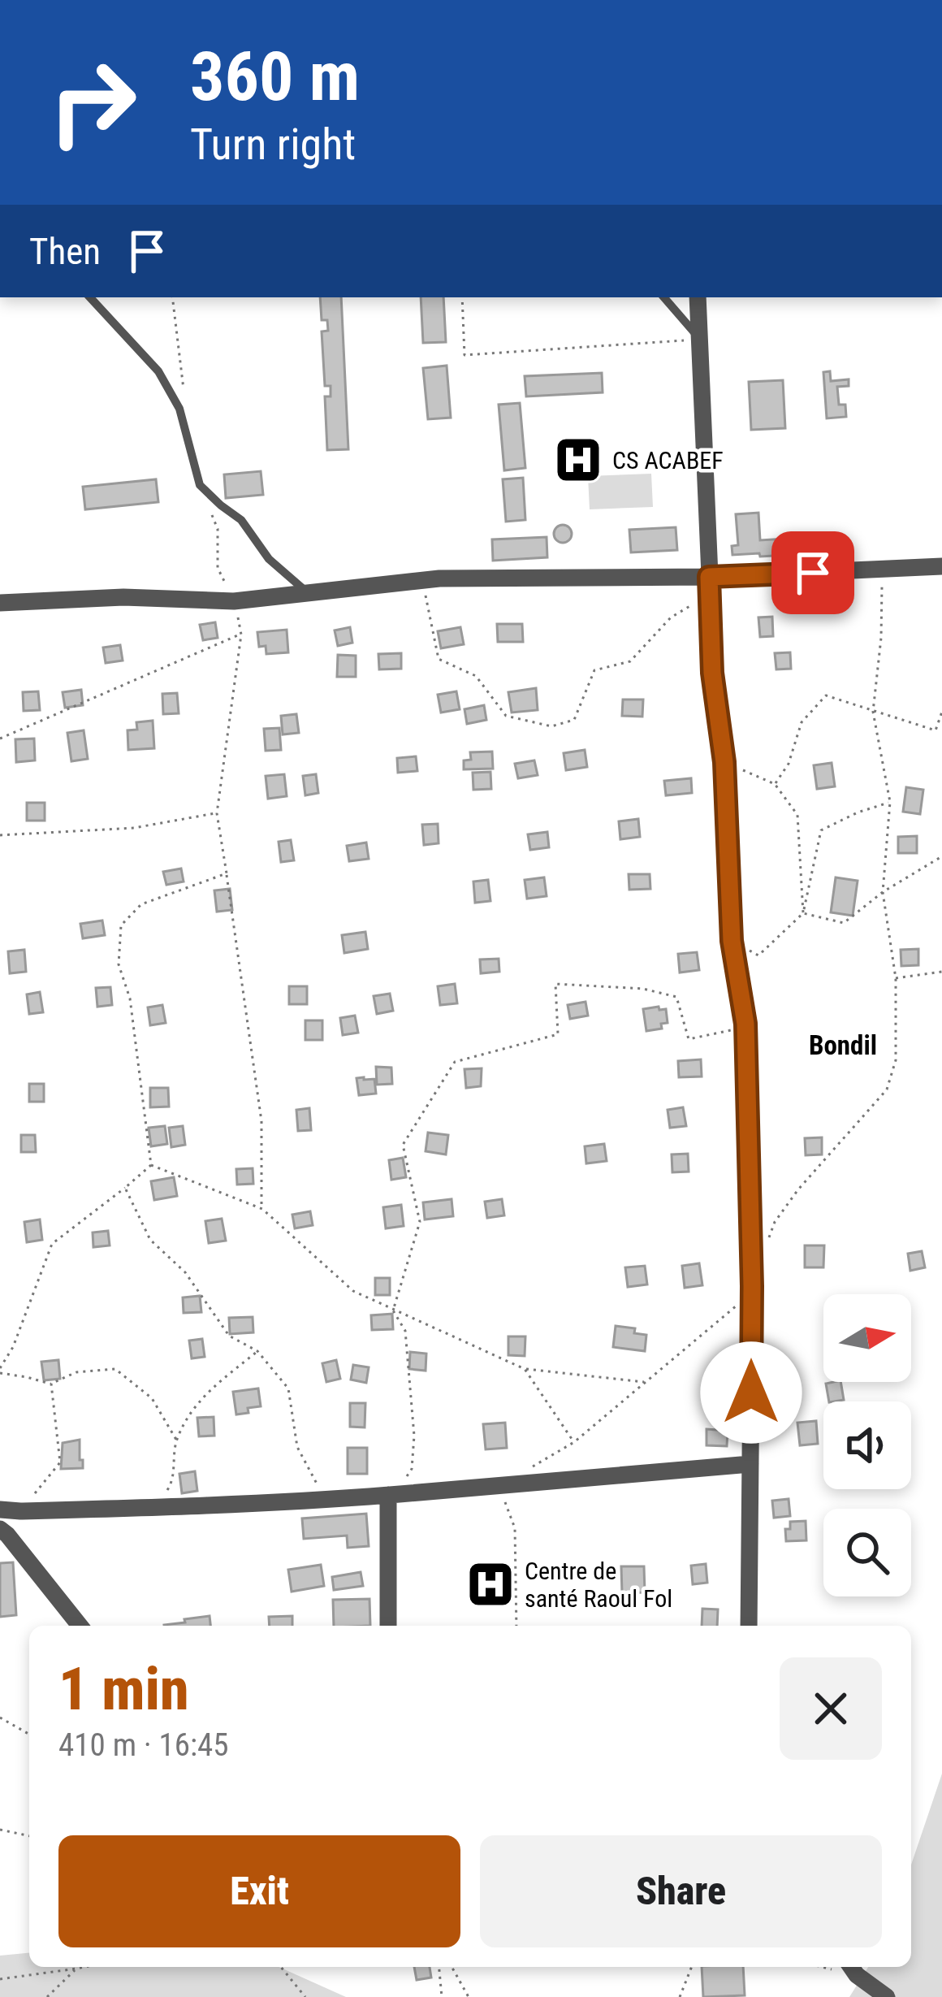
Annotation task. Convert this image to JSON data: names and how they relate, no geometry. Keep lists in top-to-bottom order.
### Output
{
  "districts": ["Bondil"],
  "places": {
    "hospital": ["CS ACABEF", "Centre de santé Raoul Fol"]
  },
  "north": "right",
  "page": {
    "turn": ["360 m", "Turn right"],
    "then": "Then",
    "heading": ["1 min", "410 m · 16:45"],
    "buttons": ["Exit", "Share"]
  }
}
